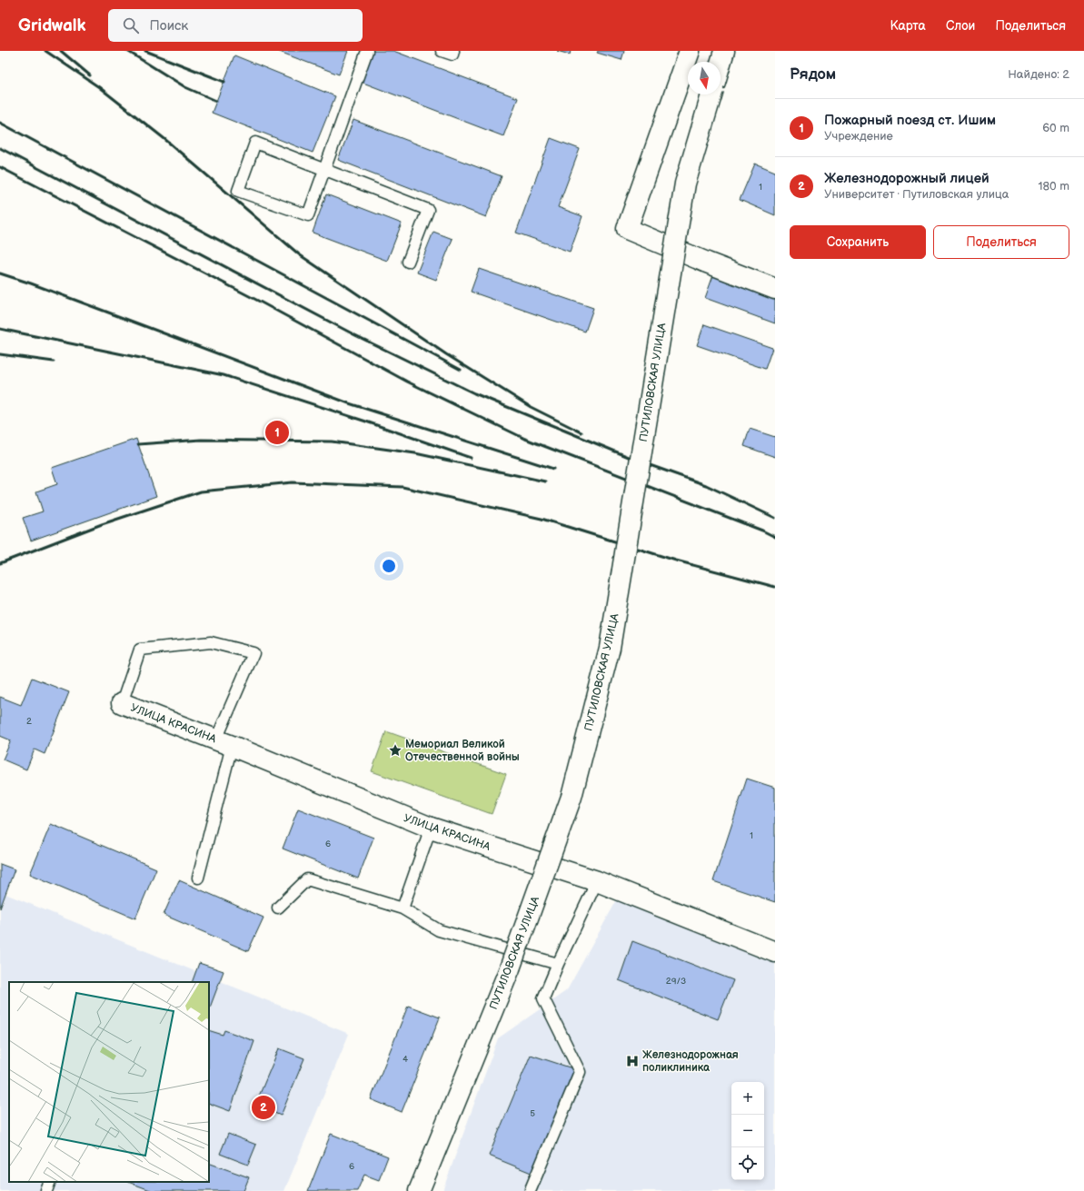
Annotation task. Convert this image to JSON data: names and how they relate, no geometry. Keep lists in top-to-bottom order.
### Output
{
  "streets": {
    "main road": ["ПУТИЛОВСКАЯ УЛИЦА", "УЛИЦА КРАСИНА"]
  },
  "places": {
    "place": ["Мемориал Великой Отечественной войны"],
    "hospital": ["Железнодорожная поликлиника"]
  },
  "house_numbers": [
    "1",
    "2",
    "1",
    "6",
    "29/3",
    "4",
    "5",
    "6"
  ],
  "north": "bottom",
  "page": {
    "header": "Gridwalk",
    "search": "Поиск",
    "nav": ["Карта", "Слои", "Поделиться"],
    "heading": ["Рядом", "Найдено: 2"],
    "list": [
      {
        "mark": "1",
        "name": "Пожарный поезд ст. Ишим",
        "note": "Учреждение",
        "value": "60 m"
      },
      {
        "mark": "2",
        "name": "Железнодорожный лицей",
        "note": "Университет · Путиловская улица",
        "value": "180 m"
      }
    ],
    "buttons": ["Сохранить", "Поделиться"],
    "pins": ["1", "2"],
    "map_buttons": ["+", "−"]
  }
}
